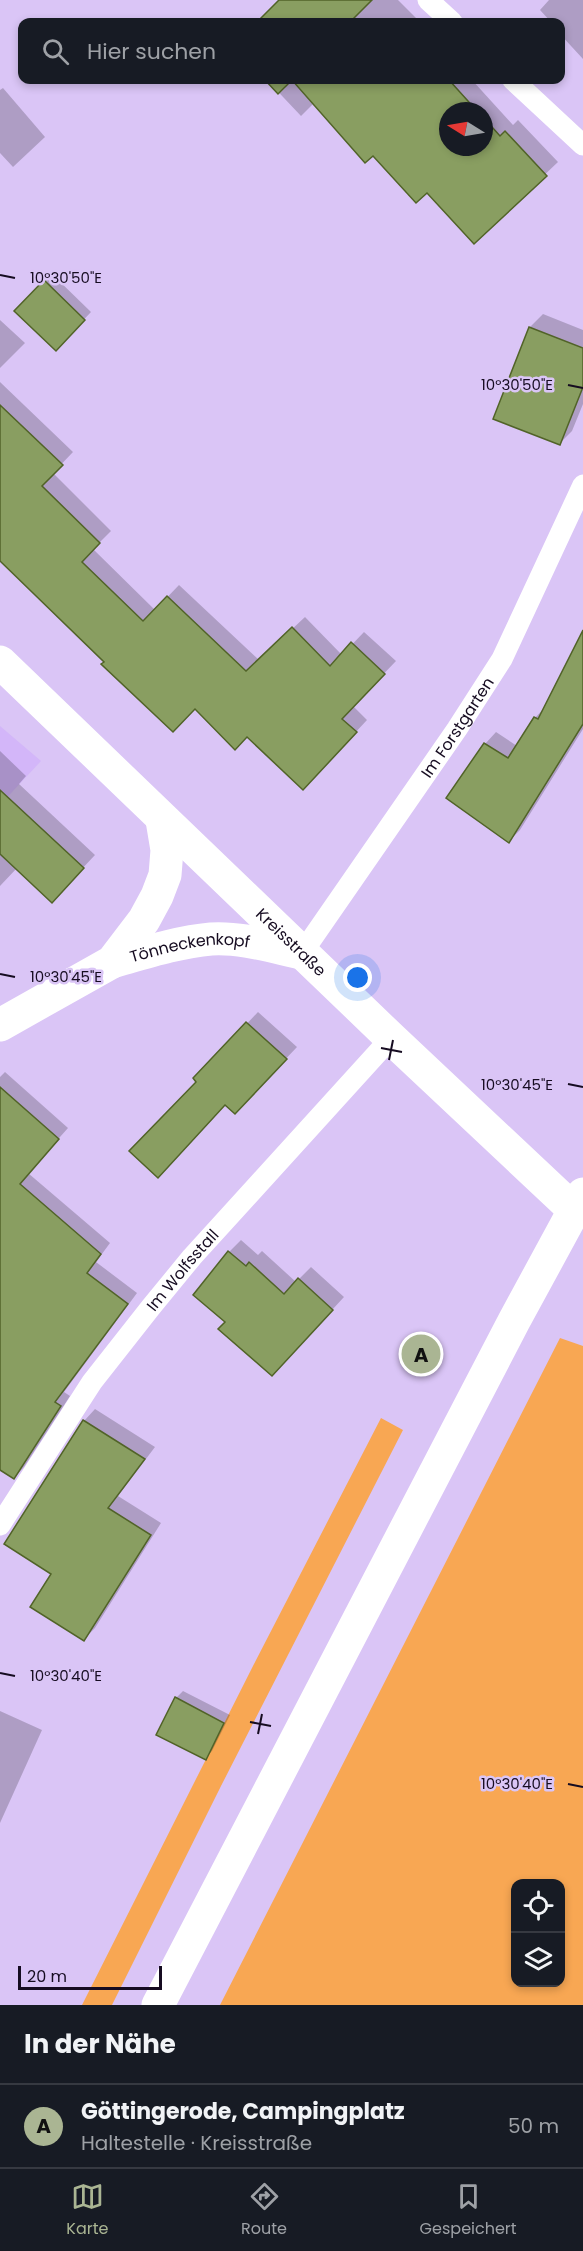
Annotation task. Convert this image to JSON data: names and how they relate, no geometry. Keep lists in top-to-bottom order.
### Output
{
  "streets": {
    "street": ["Kreisstraße", "Tönneckenkopf"],
    "lane": ["Im Forstgarten", "Im Wolfsstall"]
  },
  "crossings": [
    ["Im Forstgarten", "Kreisstraße"],
    ["Im Forstgarten", "Tönneckenkopf"],
    ["Kreisstraße", "Tönneckenkopf"],
    ["Kreisstraße", "Im Wolfsstall"]
  ],
  "scale_bar": "20 m",
  "north": "left",
  "page": {
    "search": "Hier suchen",
    "pins": "A",
    "scale": "20 m",
    "heading": "In der Nähe",
    "list": [
      {
        "mark": "A",
        "name": "Göttingerode, Campingplatz",
        "note": "Haltestelle · Kreisstraße",
        "value": "50 m"
      }
    ],
    "nav": ["Karte", "Route", "Gespeichert"]
  },
  "coordinates": ["10°30'50\"E", "10°30'45\"E", "10°30'40\"E"]
}
